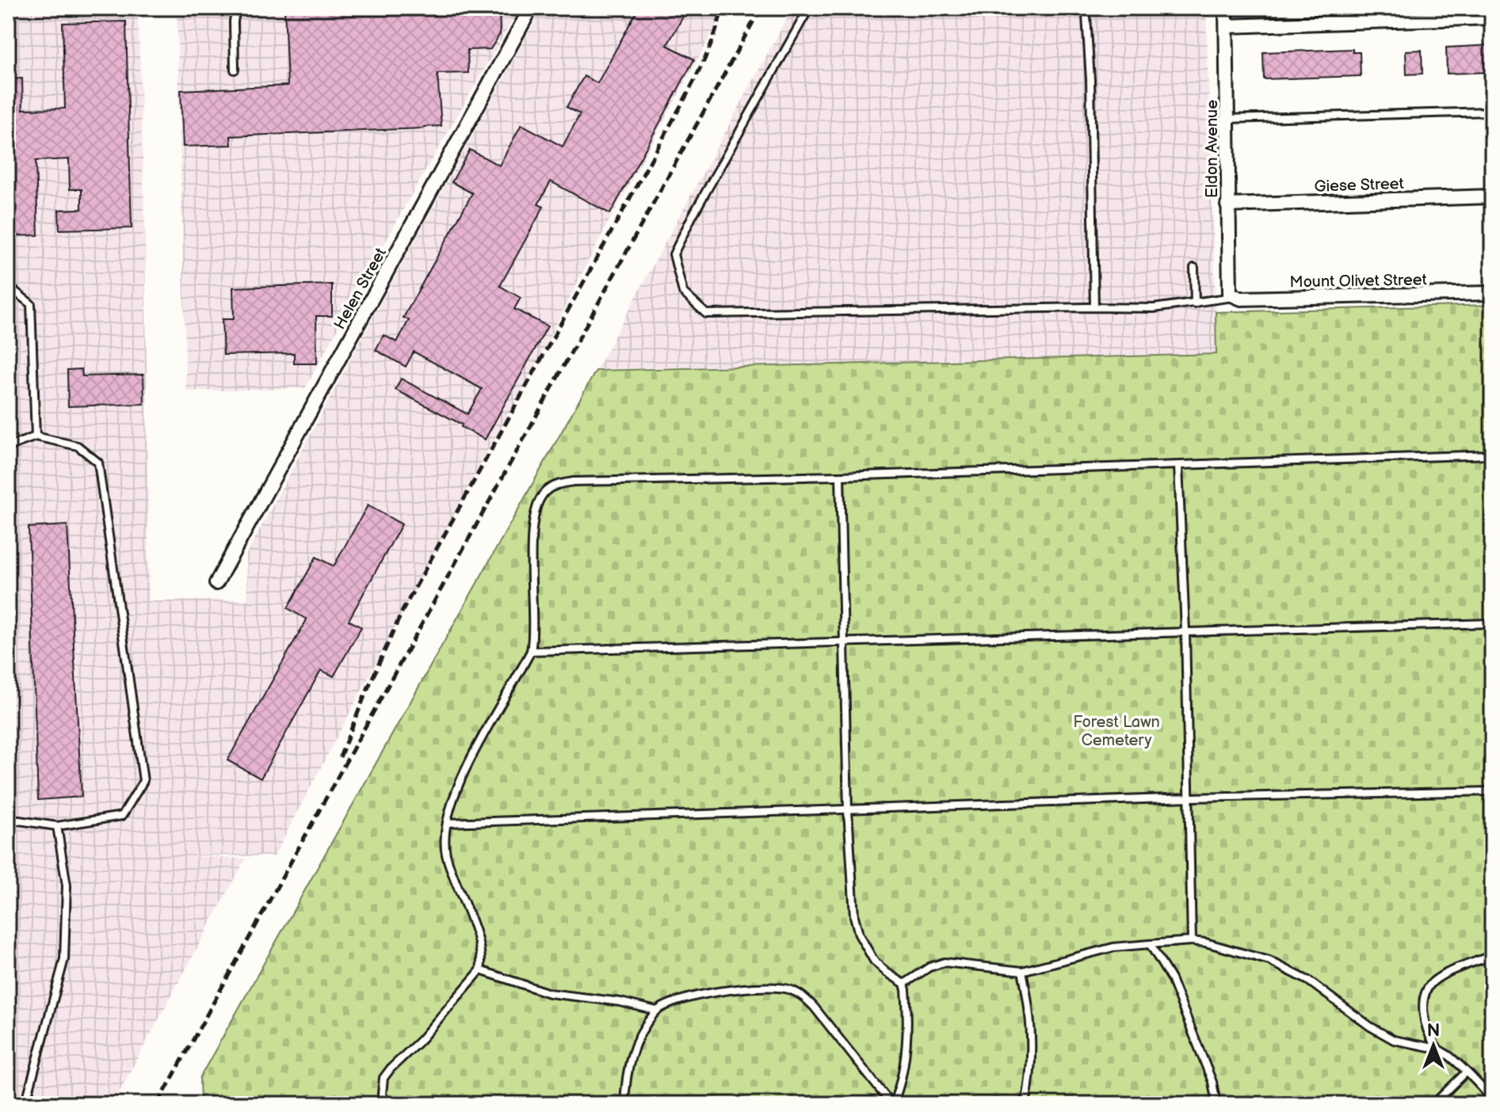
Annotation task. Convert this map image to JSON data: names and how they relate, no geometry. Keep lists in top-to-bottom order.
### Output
{
  "streets": {
    "street": [
      "Eldon Avenue",
      "Giese Street",
      "Mount Olivet Street",
      "Helen Street"
    ]
  },
  "crossings": [
    ["Eldon Avenue", "Giese Street"],
    ["Eldon Avenue", "Mount Olivet Street"]
  ],
  "parks": ["Forest Lawn Cemetery"],
  "north": "top"
}
